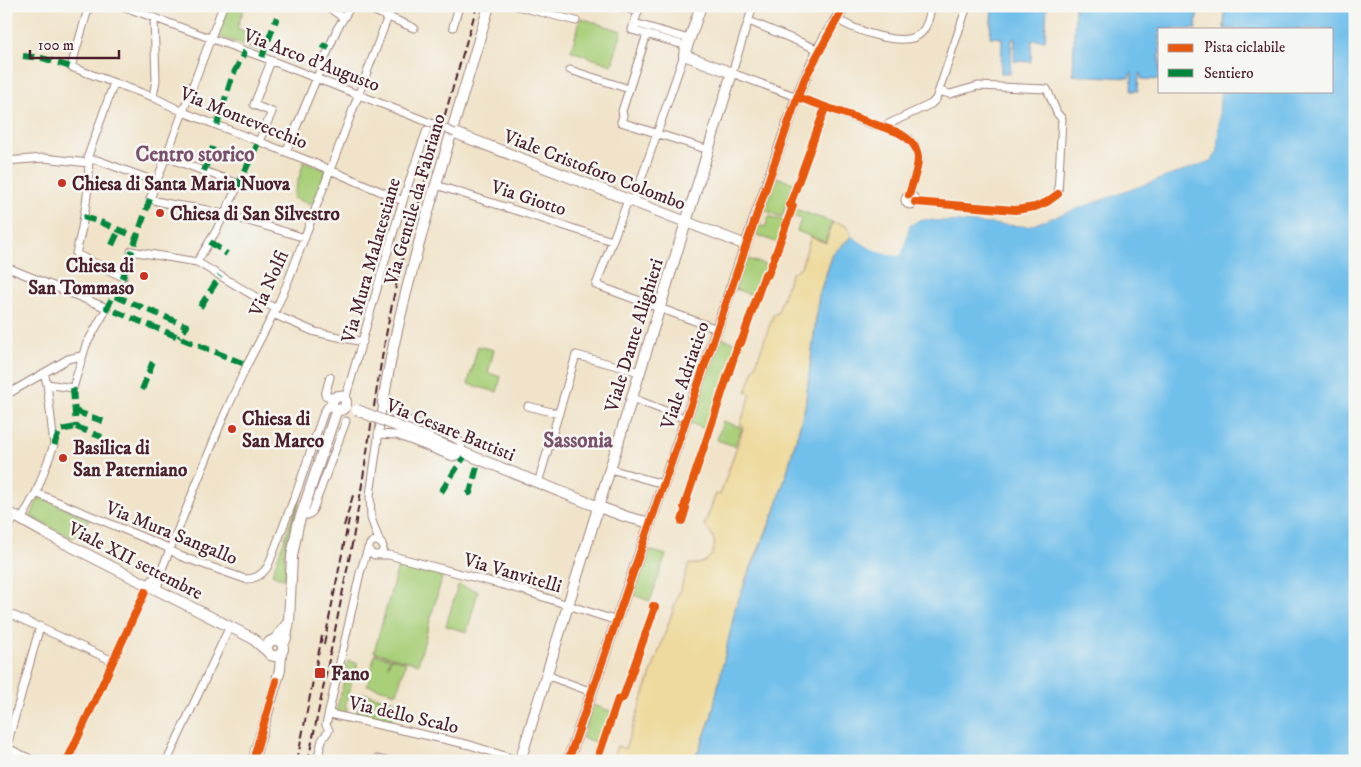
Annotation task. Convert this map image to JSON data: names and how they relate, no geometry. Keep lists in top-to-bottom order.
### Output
{
  "streets": {
    "street": [
      "Via Arco d'Augusto",
      "Via Montevecchio",
      "Viale Cristoforo Colombo",
      "Via Giotto",
      "Via Gentile da Fabriano",
      "Via Mura Malatestiane",
      "Via Nolfi",
      "Viale Dante Alighieri",
      "Viale Adriatico",
      "Via Cesare Battisti",
      "Via Mura Sangallo",
      "Viale XII settembre",
      "Via Vanvitelli",
      "Via dello Scalo"
    ]
  },
  "crossings": [
    ["Via Arco d'Augusto", "Viale Cristoforo Colombo"],
    ["Via Arco d'Augusto", "Via Nolfi"],
    ["Via Montevecchio", "Via Mura Malatestiane"],
    ["Via Montevecchio", "Via Nolfi"],
    ["Viale Cristoforo Colombo", "Viale Dante Alighieri"],
    ["Viale Cristoforo Colombo", "Viale Adriatico"],
    ["Via Giotto", "Via Gentile da Fabriano"],
    ["Via Gentile da Fabriano", "Via Vanvitelli"],
    ["Via Gentile da Fabriano", "Via dello Scalo"],
    ["Via Mura Malatestiane", "Via Cesare Battisti"],
    ["Via Mura Malatestiane", "Via Mura Sangallo"],
    ["Via Nolfi", "Via Mura Sangallo"],
    ["Via Nolfi", "Viale XII settembre"],
    ["Viale Dante Alighieri", "Via Cesare Battisti"],
    ["Viale Dante Alighieri", "Via Vanvitelli"],
    ["Viale Dante Alighieri", "Via dello Scalo"],
    ["Viale Adriatico", "Via Cesare Battisti"],
    ["Viale Adriatico", "Via Vanvitelli"],
    ["Via Cesare Battisti", "Via Mura Sangallo"],
    ["Via Vanvitelli", "Via dello Scalo"]
  ],
  "districts": ["Centro storico", "Sassonia"],
  "places": {
    "other": [
      "Chiesa di Santa Maria Nuova",
      "Chiesa di San Silvestro",
      "Chiesa di San Tommaso",
      "Chiesa di San Marco",
      "Basilica di San Paterniano"
    ],
    "transit": ["Fano"]
  },
  "legend": ["Pista ciclabile", "Sentiero"],
  "scale_bar": "100 m"
}
